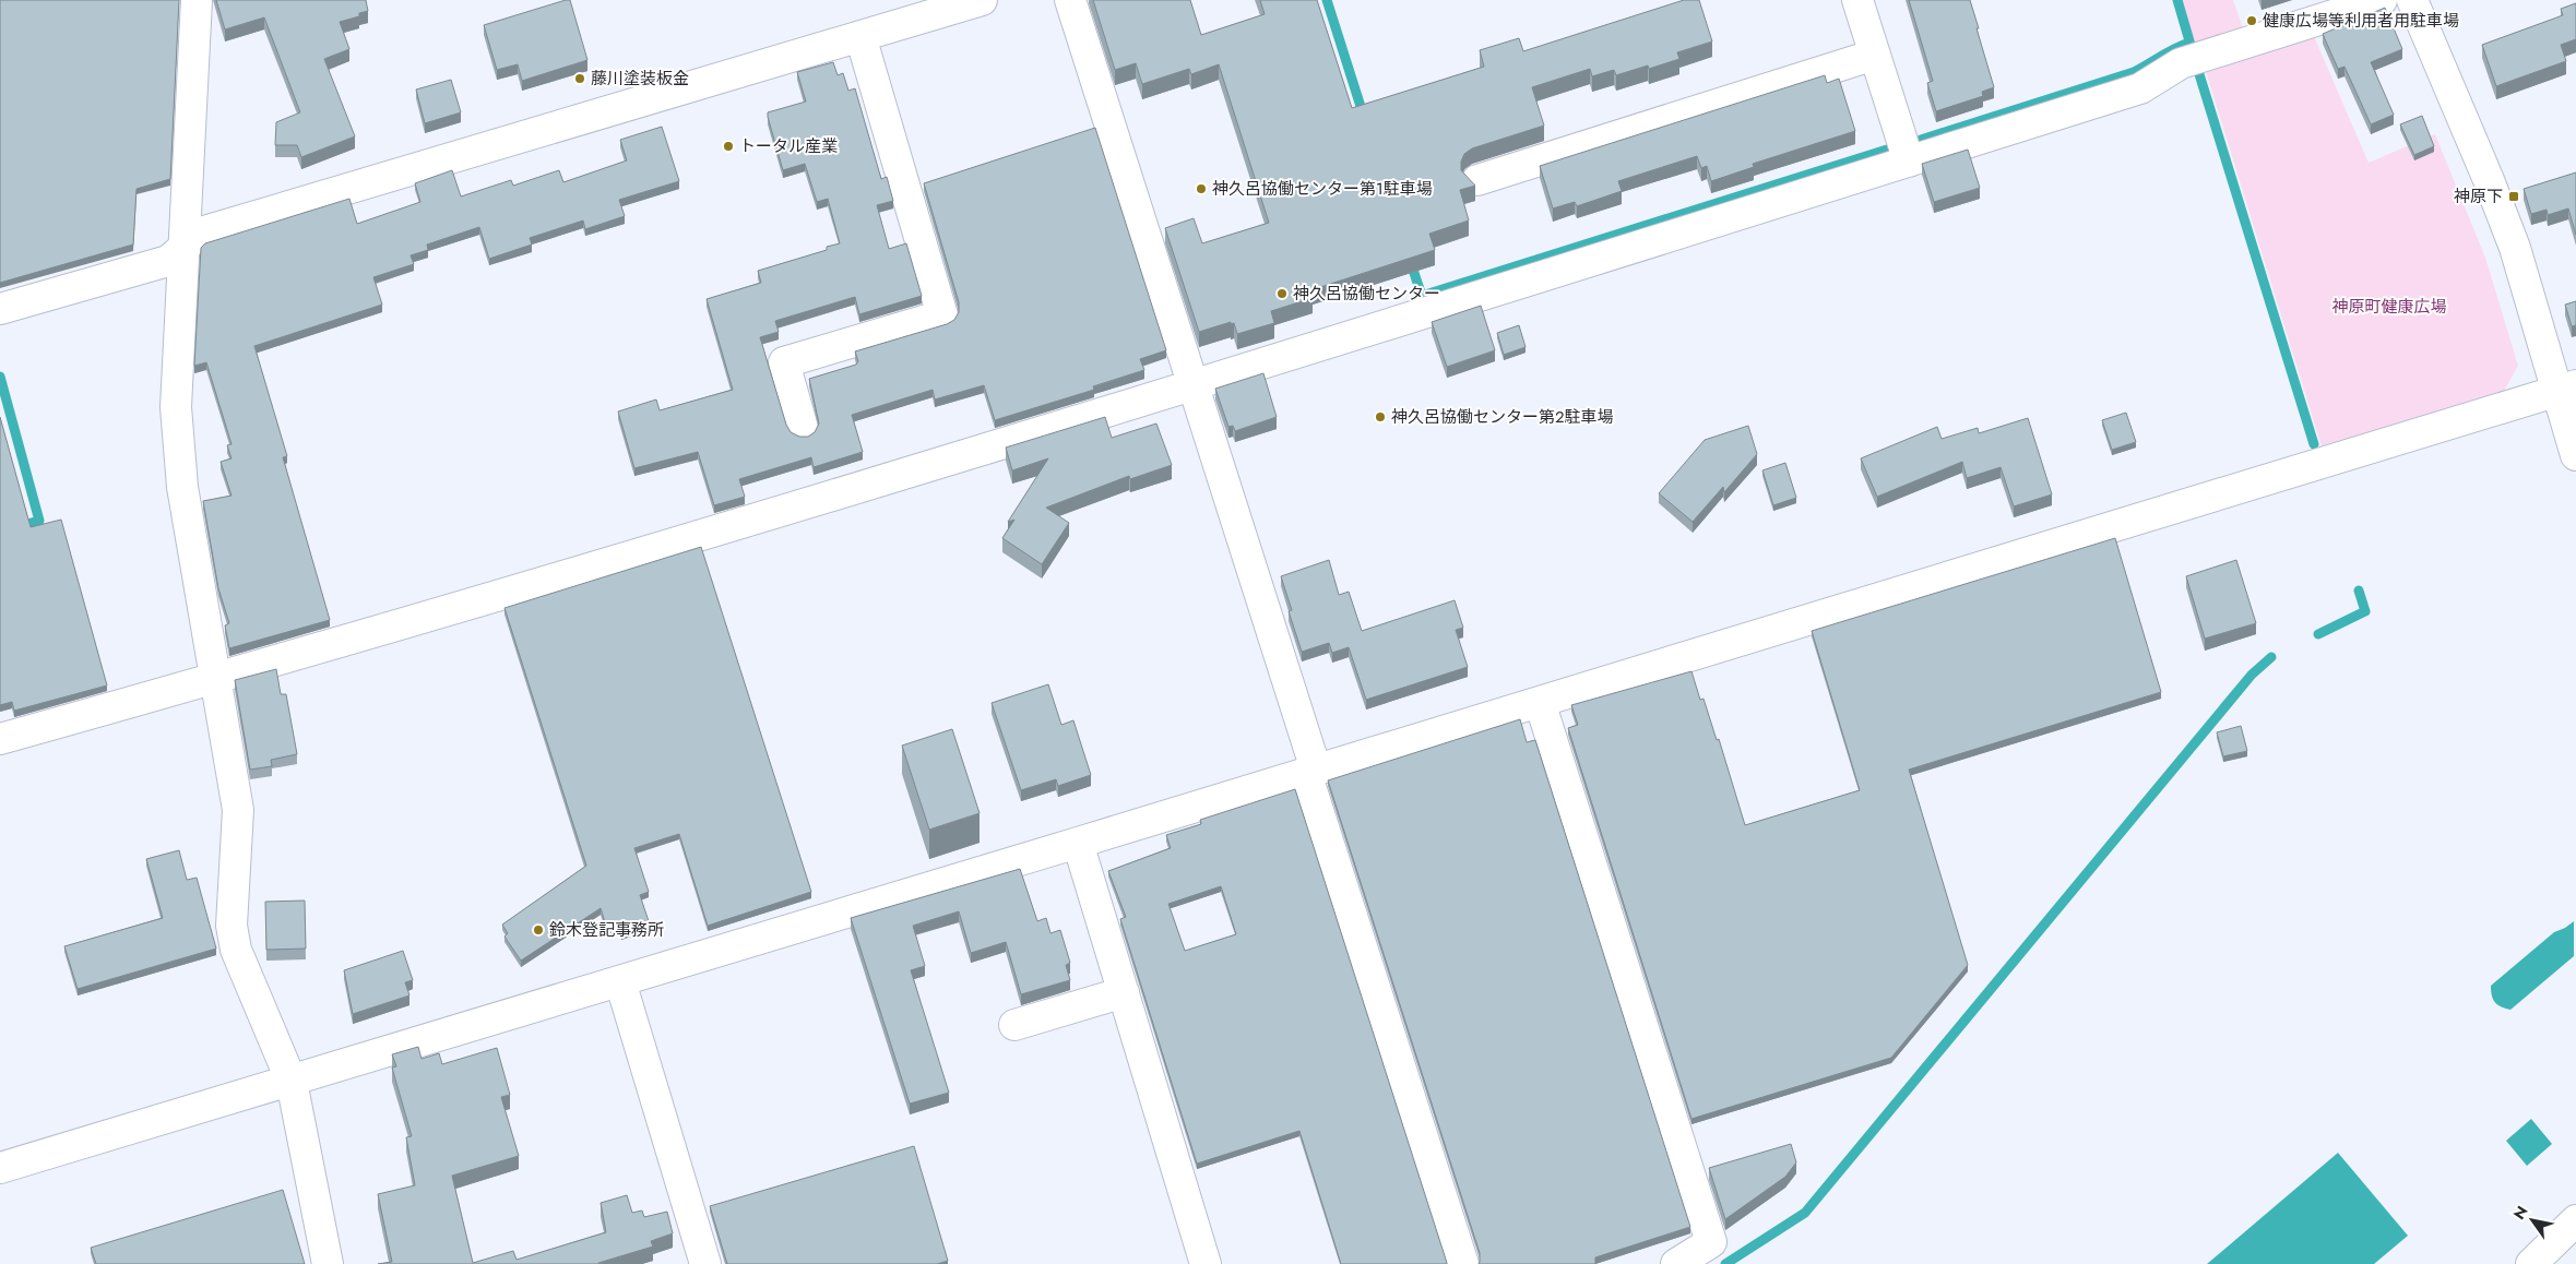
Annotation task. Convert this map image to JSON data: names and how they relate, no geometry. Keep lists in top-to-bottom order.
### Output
{
  "parks": ["神原町健康広場"],
  "places": {
    "other": [
      "健康広場等利用者用駐車場",
      "藤川塗装板金",
      "トータル産業",
      "神久呂協働センター第1駐車場",
      "神久呂協働センター",
      "神久呂協働センター第2駐車場",
      "鈴木登記事務所"
    ],
    "transit": ["神原下"]
  },
  "north": "top left"
}
